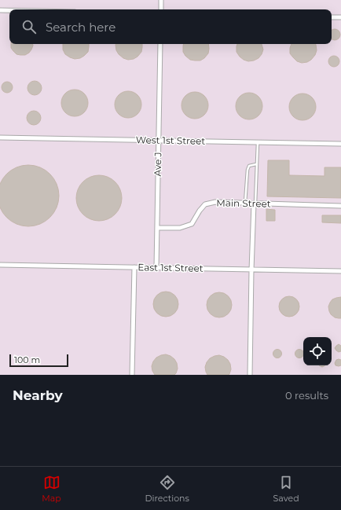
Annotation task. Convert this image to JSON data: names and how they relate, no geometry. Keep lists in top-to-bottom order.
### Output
{
  "streets": {
    "street": [
      "West 1st Street",
      "Ave J",
      "Main Street",
      "East 1st Street"
    ]
  },
  "crossings": [
    ["West 1st Street", "Ave J"],
    ["Ave J", "Main Street"],
    ["Ave J", "East 1st Street"]
  ],
  "scale_bar": "100 m",
  "page": {
    "search": "Search here",
    "scale": "100 m",
    "heading": ["Nearby", "0 results"],
    "nav": ["Map", "Directions", "Saved"]
  }
}
